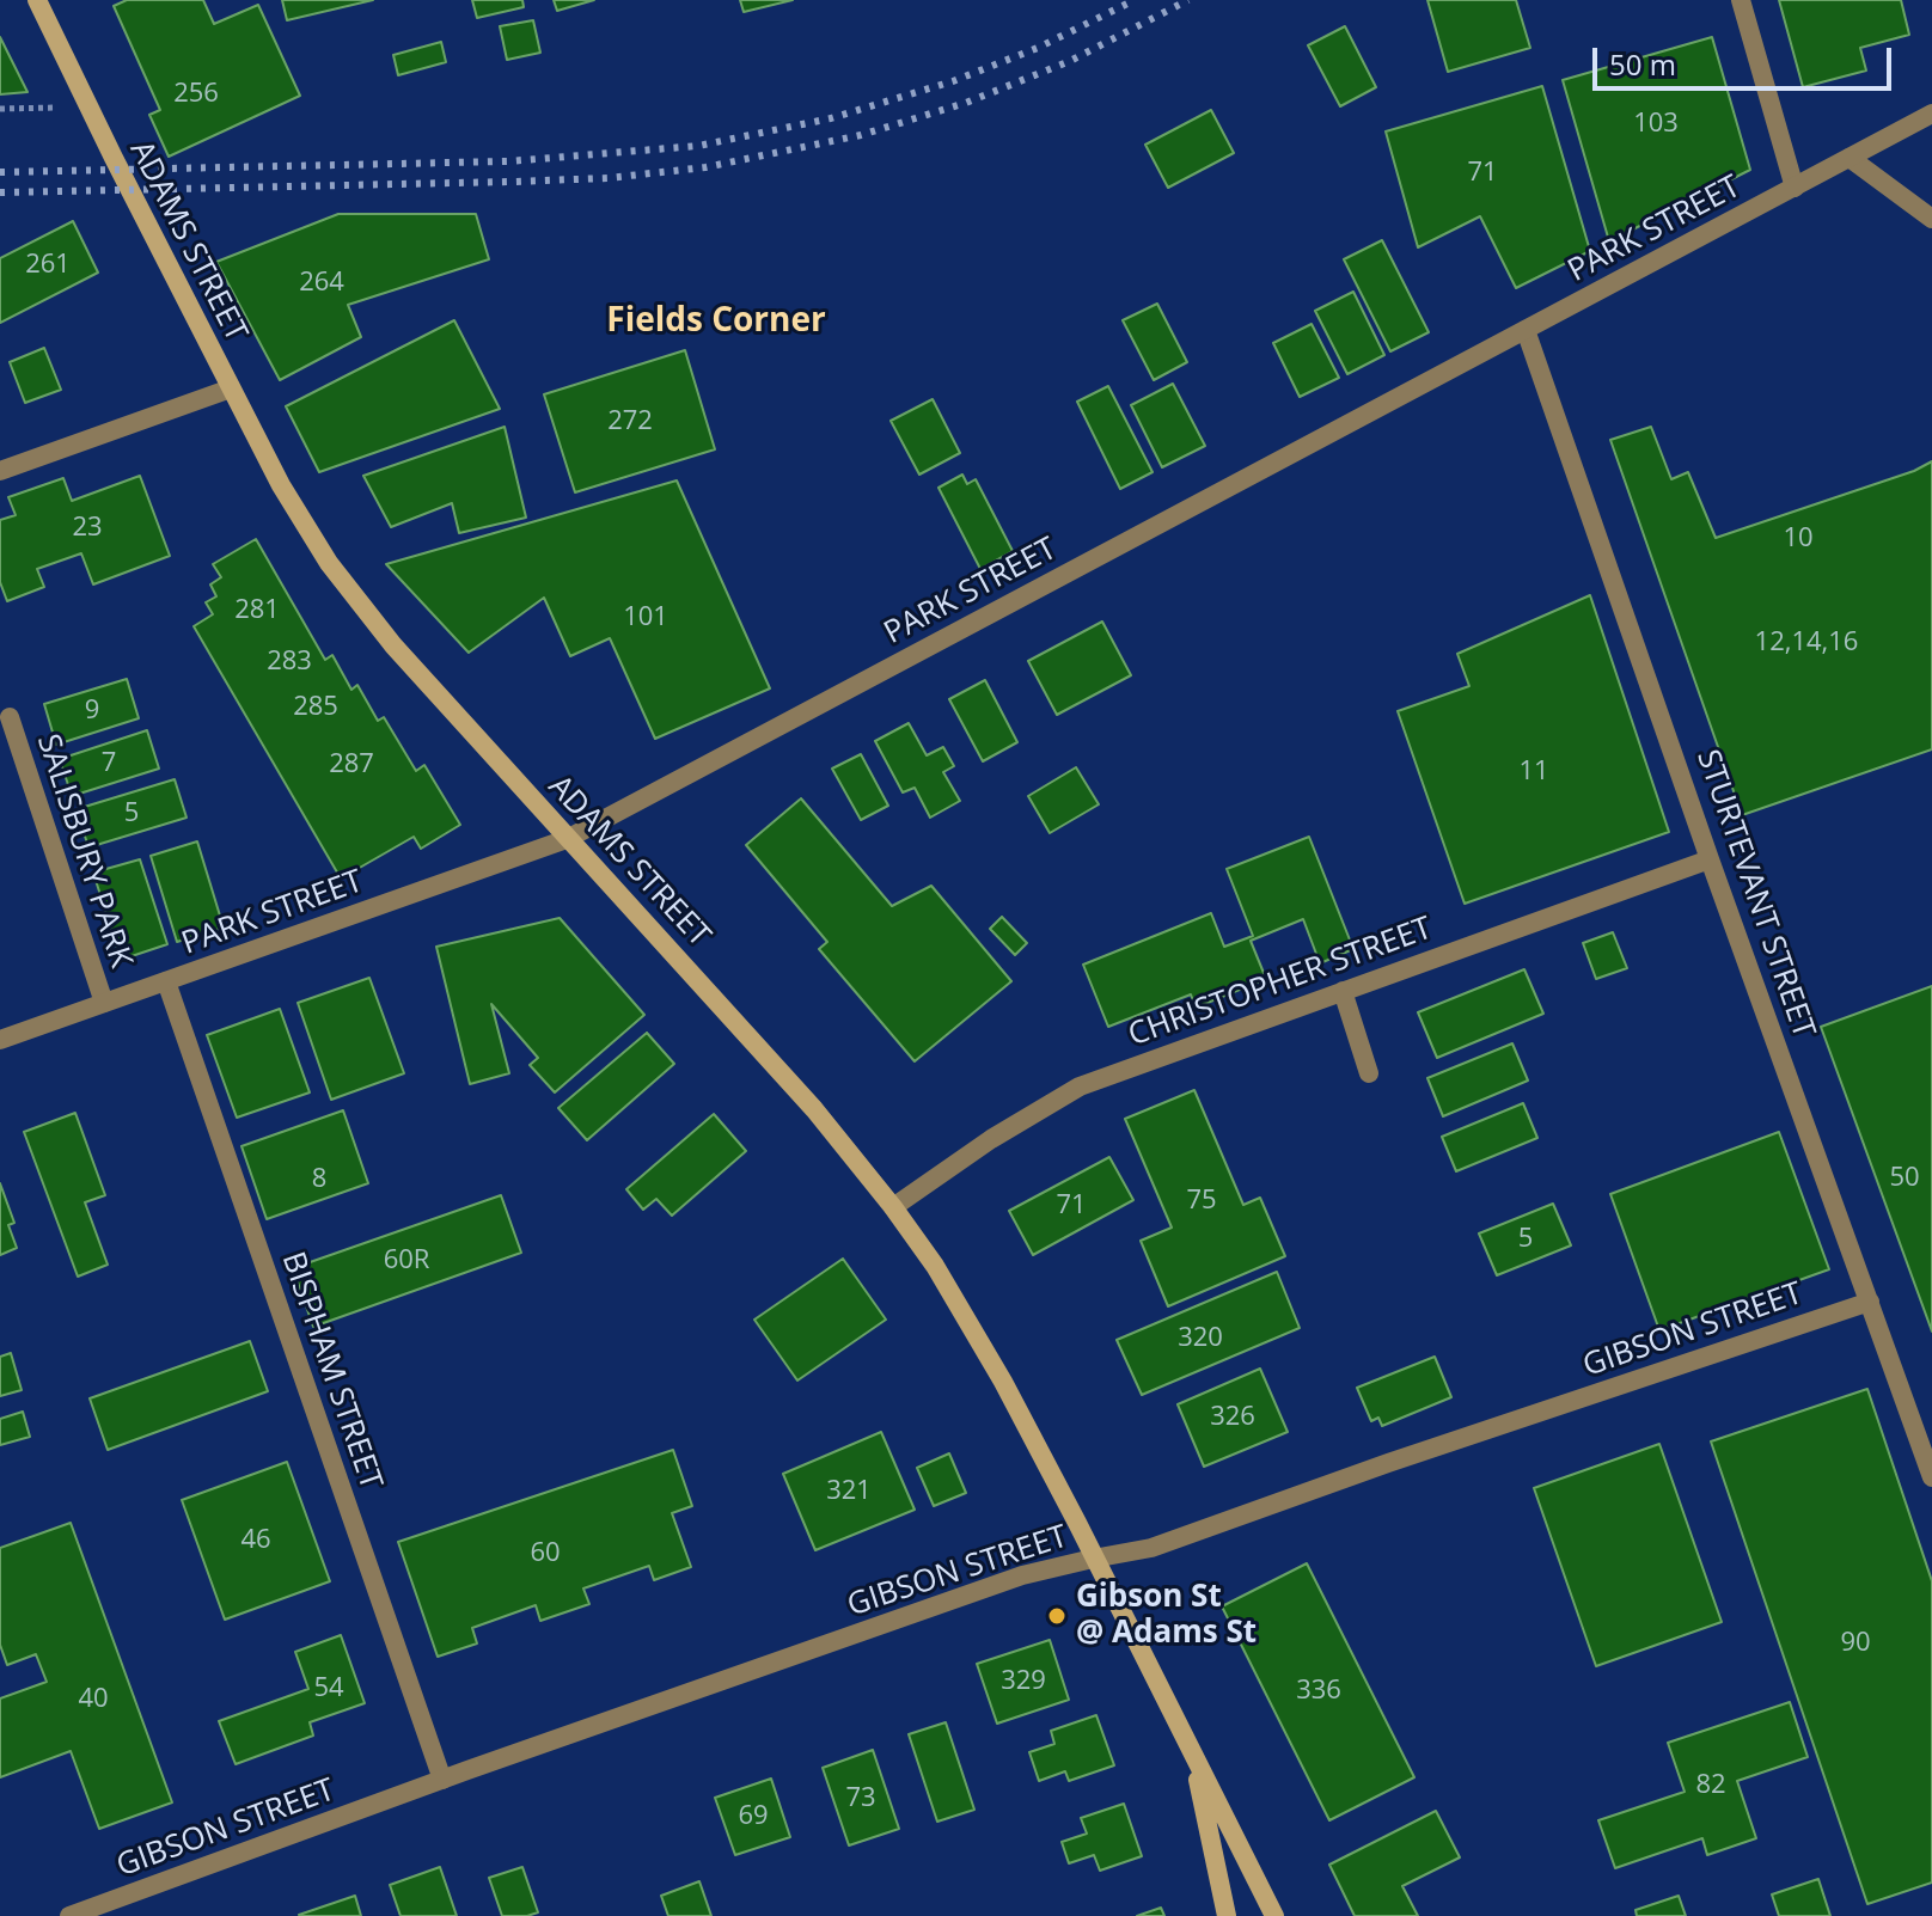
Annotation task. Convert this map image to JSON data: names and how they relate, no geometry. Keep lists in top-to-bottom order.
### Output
{
  "streets": {
    "main road": ["ADAMS STREET"],
    "street": [
      "PARK STREET",
      "SALISBURY PARK",
      "STURTEVANT STREET",
      "CHRISTOPHER STREET",
      "GIBSON STREET",
      "BISPHAM STREET"
    ]
  },
  "crossings": [
    ["PARK STREET", "ADAMS STREET"],
    ["PARK STREET", "SALISBURY PARK"],
    ["PARK STREET", "STURTEVANT STREET"],
    ["PARK STREET", "BISPHAM STREET"],
    ["ADAMS STREET", "CHRISTOPHER STREET"],
    ["ADAMS STREET", "GIBSON STREET"],
    ["STURTEVANT STREET", "CHRISTOPHER STREET"],
    ["STURTEVANT STREET", "GIBSON STREET"],
    ["GIBSON STREET", "BISPHAM STREET"]
  ],
  "districts": ["Fields Corner"],
  "places": ["Gibson St @ Adams St"],
  "house_numbers": [
    "256",
    "103",
    "71",
    "261",
    "264",
    "272",
    "23",
    "10",
    "281",
    "101",
    "12,14,16",
    "283",
    "285",
    "9",
    "7",
    "287",
    "11",
    "5",
    "50",
    "8",
    "75",
    "71",
    "5",
    "60R",
    "320",
    "326",
    "321",
    "46",
    "60",
    "90",
    "329",
    "54",
    "336",
    "40",
    "82",
    "73",
    "69"
  ],
  "scale_bar": "50 m"
}
